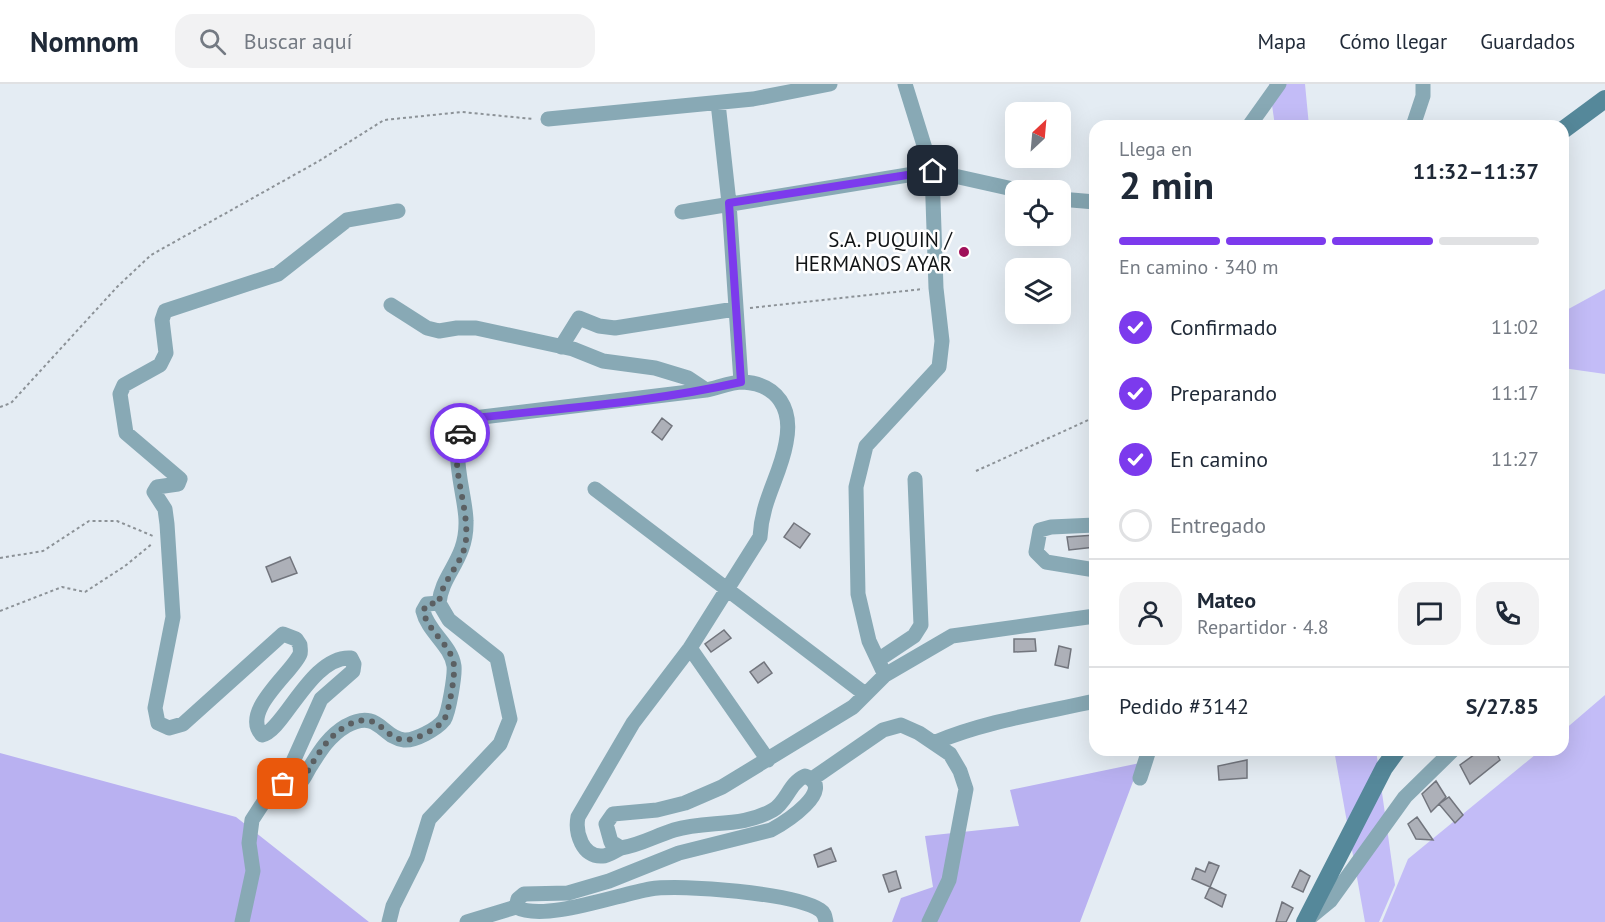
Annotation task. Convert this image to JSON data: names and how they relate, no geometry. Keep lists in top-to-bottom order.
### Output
{
  "places": ["S.A. PUQUIN / HERMANOS AYAR"],
  "north": "top right",
  "page": {
    "header": "Nomnom",
    "search": "Buscar aquí",
    "nav": ["Mapa", "Cómo llegar", "Guardados"],
    "heading": ["2 min", "Llega en", "11:32–11:37"],
    "panel": [
      "Mateo",
      "Repartidor · 4.8",
      "Pedido #3142",
      "S/27.85"
    ],
    "bar": "En camino · 340 m",
    "list": [
      ["Confirmado", "11:02"],
      ["Preparando", "11:17"],
      ["En camino", "11:27"],
      "Entregado"
    ]
  }
}
